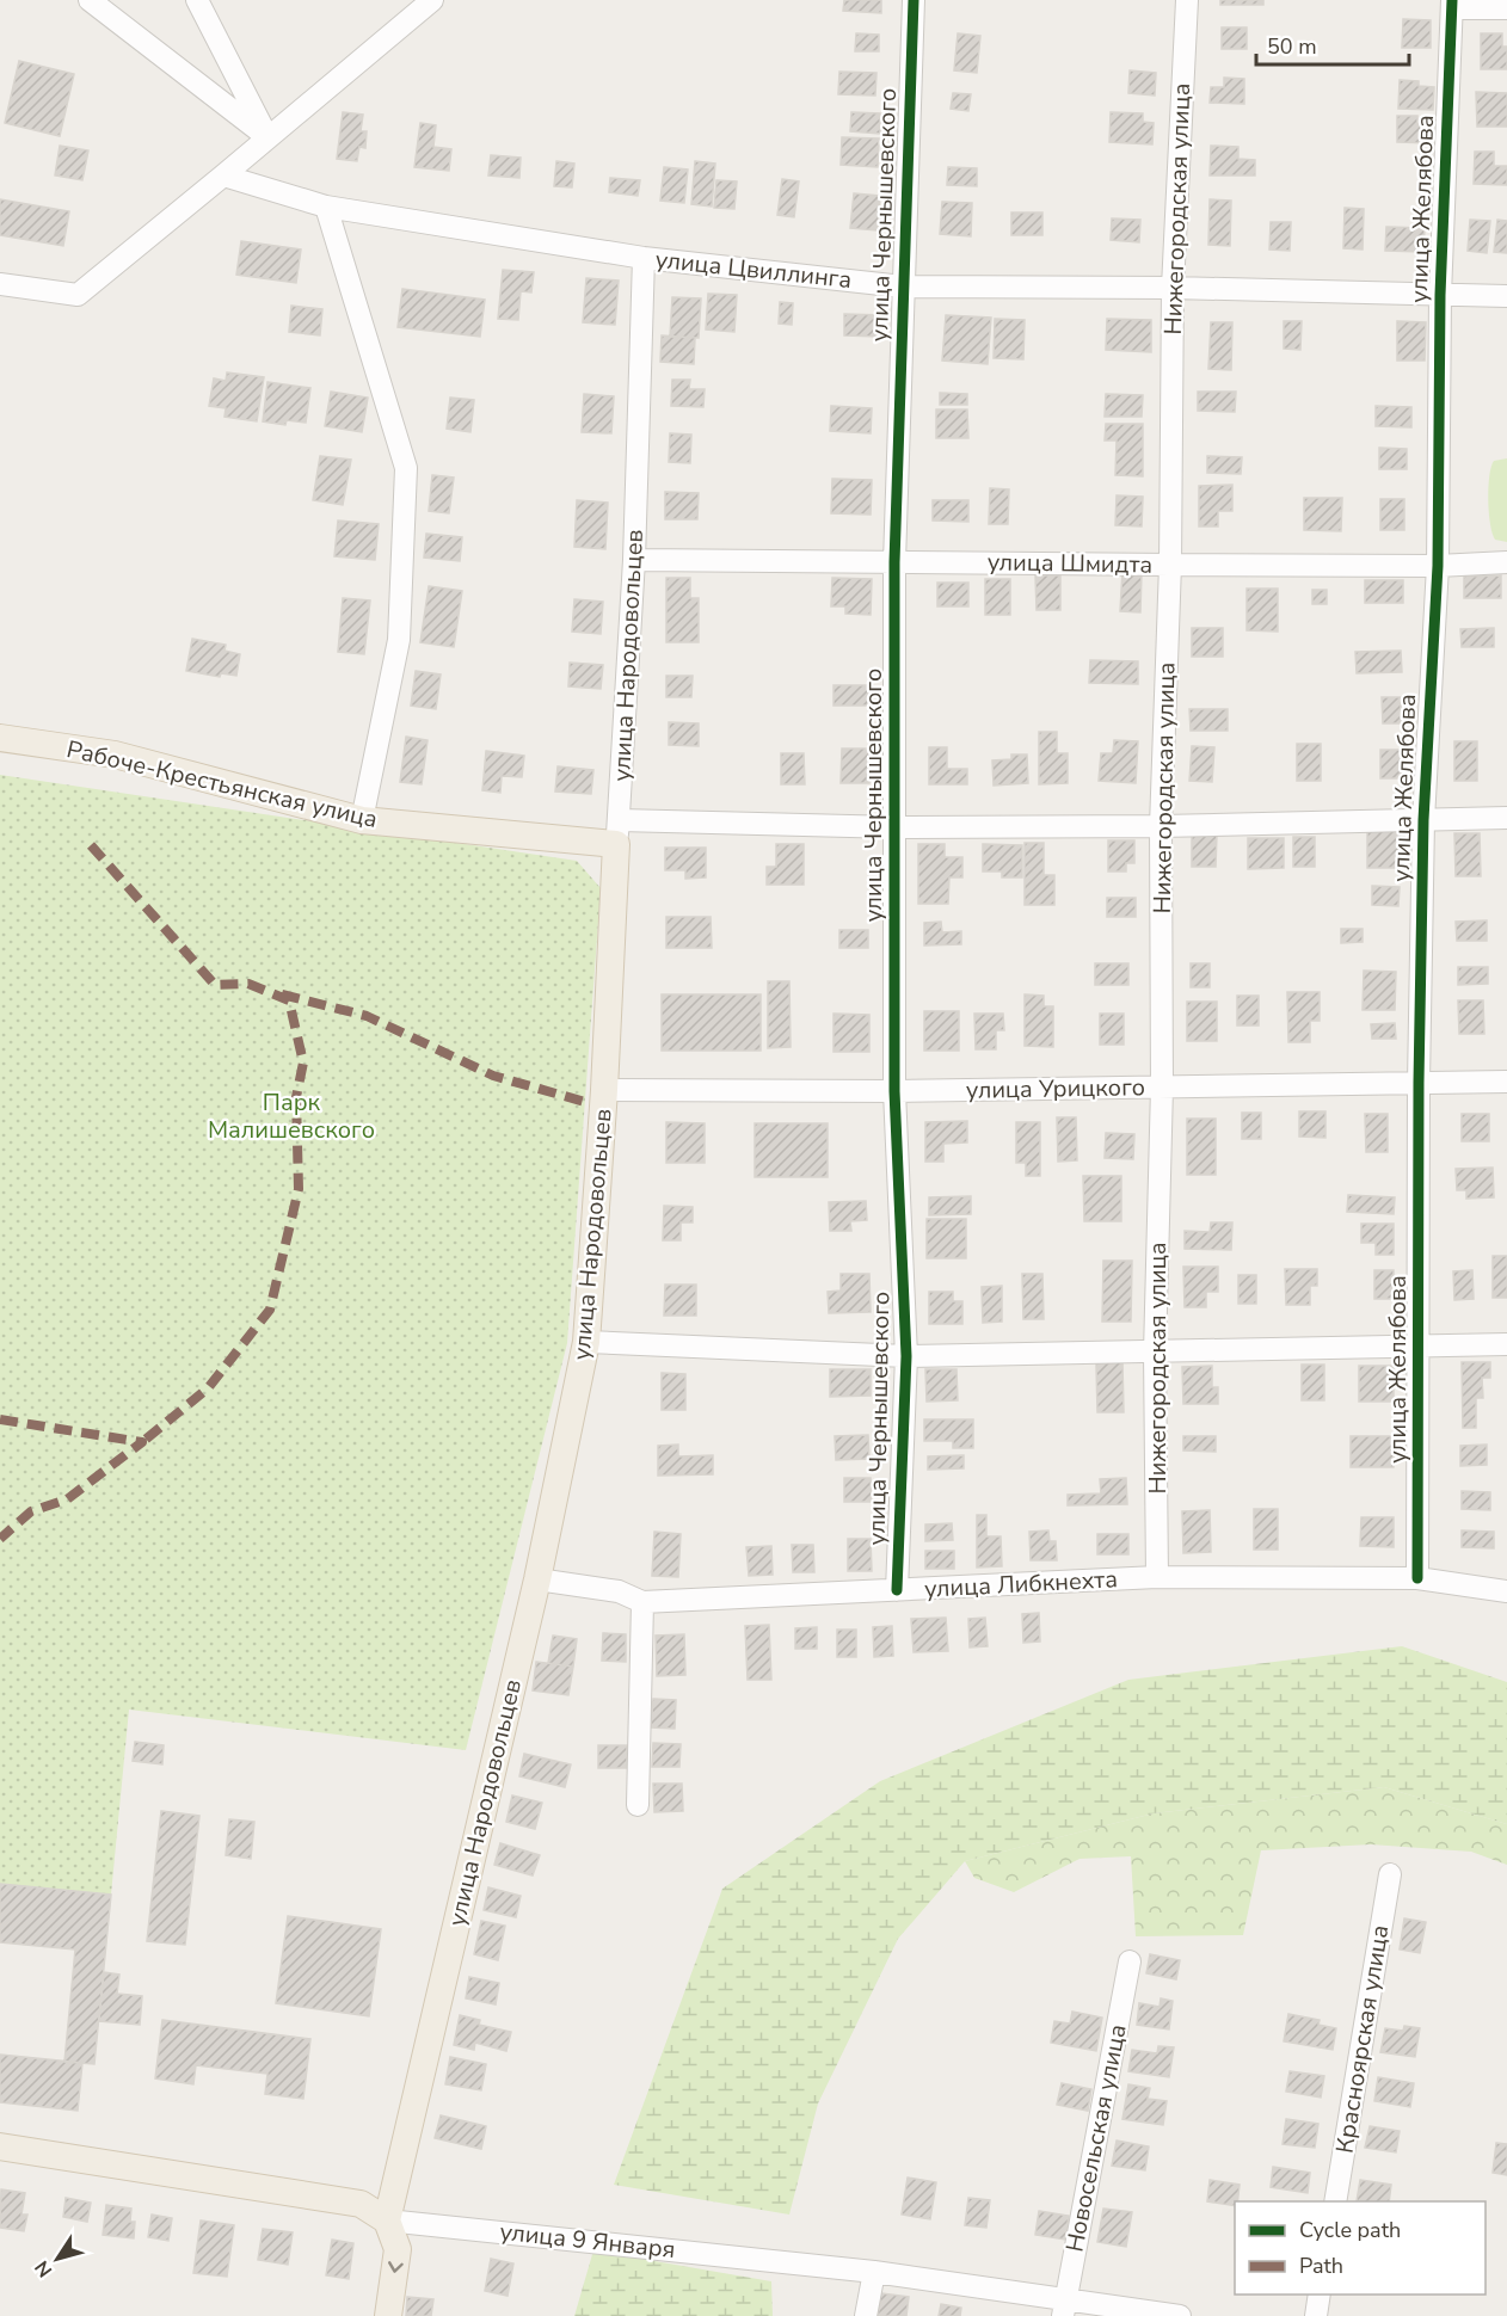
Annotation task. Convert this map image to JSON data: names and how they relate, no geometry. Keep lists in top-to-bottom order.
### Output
{
  "streets": {
    "main road": ["улица Народовольцев", "Рабоче-Крестьянская улица", "улица 9 Января"],
    "street": [
      "Нижегородская улица",
      "улица Желябова",
      "улица Чернышевского",
      "улица Цвиллинга",
      "улица Шмидта",
      "улица Урицкого",
      "улица Либкнехта",
      "Красноярская улица",
      "Новосельская улица"
    ]
  },
  "crossings": [
    ["Нижегородская улица", "улица Цвиллинга"],
    ["Нижегородская улица", "улица Шмидта"],
    ["Нижегородская улица", "улица Урицкого"],
    ["Нижегородская улица", "улица Либкнехта"],
    ["улица Желябова", "улица Цвиллинга"],
    ["улица Желябова", "улица Шмидта"],
    ["улица Желябова", "улица Урицкого"],
    ["улица Желябова", "улица Либкнехта"],
    ["улица Чернышевского", "улица Цвиллинга"],
    ["улица Чернышевского", "улица Шмидта"],
    ["улица Чернышевского", "улица Урицкого"],
    ["улица Чернышевского", "улица Либкнехта"],
    ["улица Цвиллинга", "улица Народовольцев"],
    ["улица Шмидта", "улица Народовольцев"],
    ["улица Народовольцев", "Рабоче-Крестьянская улица"],
    ["улица Народовольцев", "улица Урицкого"],
    ["улица Народовольцев", "улица Либкнехта"],
    ["улица Народовольцев", "улица 9 Января"],
    ["Новосельская улица", "улица 9 Января"]
  ],
  "parks": ["Парк Малишевского"],
  "legend": ["Cycle path", "Path"],
  "scale_bar": "50 m",
  "north": "bottom left"
}
